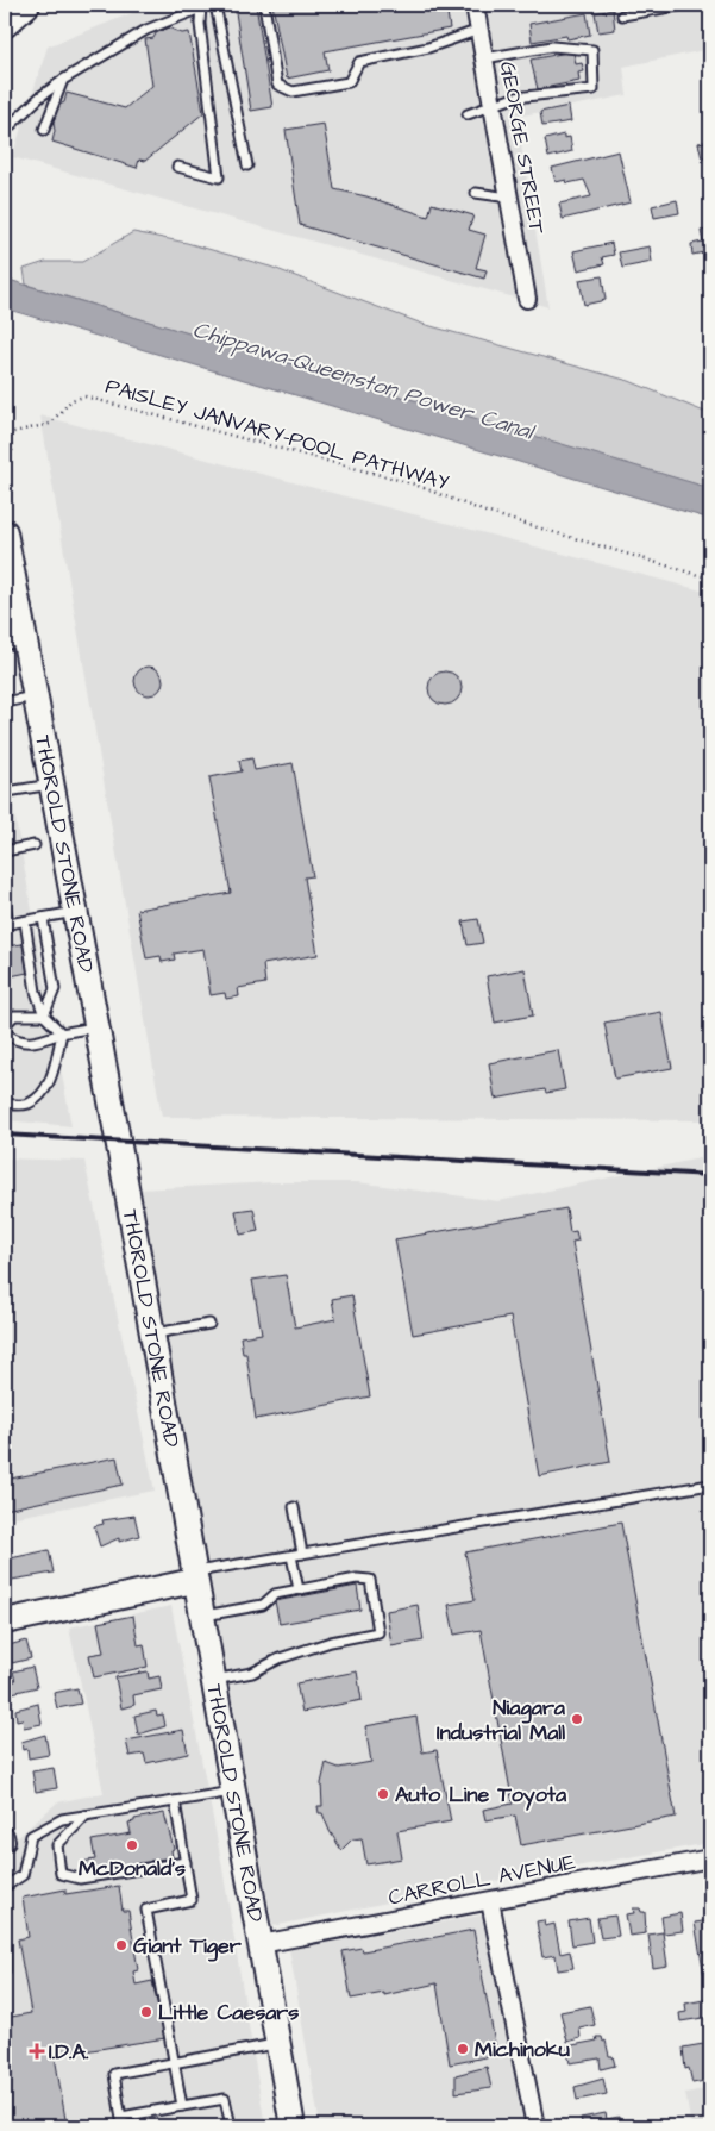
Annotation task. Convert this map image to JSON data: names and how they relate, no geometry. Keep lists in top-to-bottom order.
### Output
{
  "streets": {
    "main road": ["THOROLD STONE ROAD"],
    "street": ["GEORGE STREET", "CARROLL AVENUE"],
    "path": ["PAISLEY JANVARY-POOL PATHWAY"]
  },
  "crossings": [
    ["THOROLD STONE ROAD", "CARROLL AVENUE"]
  ],
  "water": ["Chippawa-Queenston Power Canal"],
  "places": {
    "other": [
      "Niagara Industrial Mall",
      "Auto Line Toyota",
      "McDonald's",
      "Giant Tiger",
      "Little Caesars",
      "Michinoku"
    ],
    "health": ["I.D.A."]
  }
}
